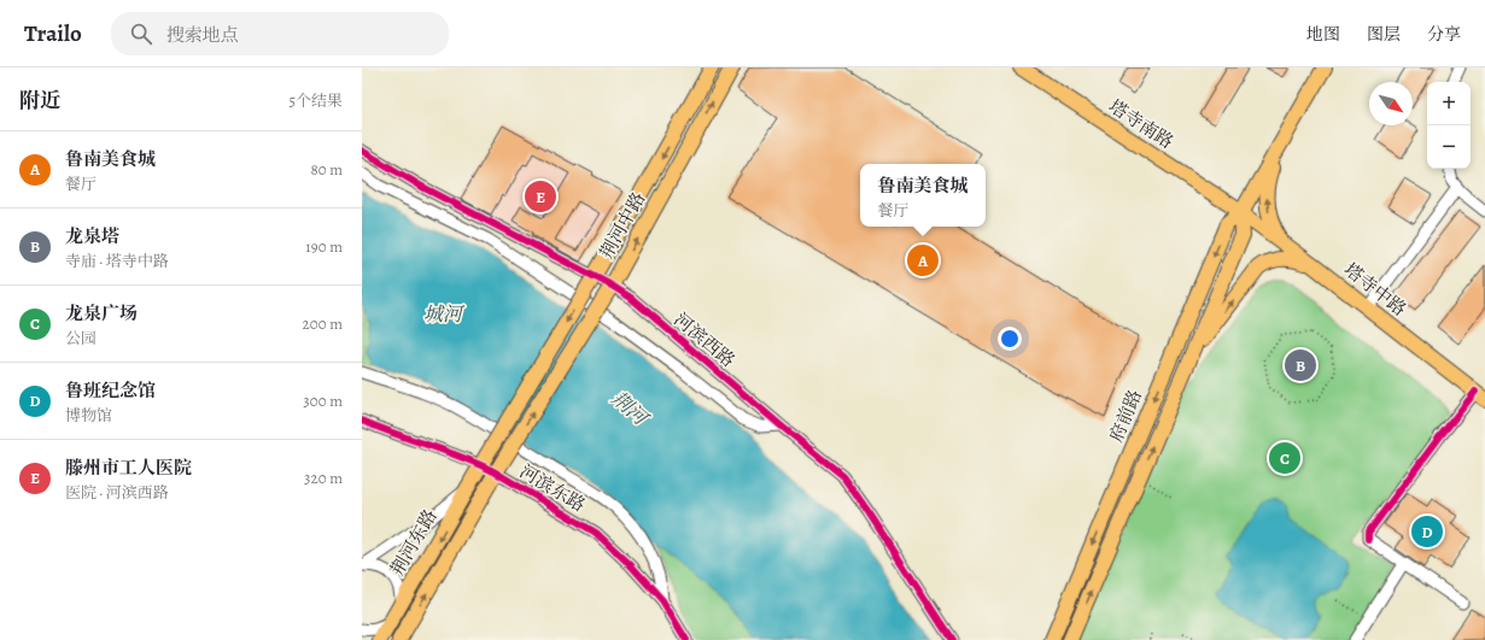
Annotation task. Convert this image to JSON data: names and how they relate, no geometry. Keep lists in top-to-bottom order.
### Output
{
  "streets": {
    "main road": [
      "塔寺南路",
      "荆河中路",
      "塔寺中路",
      "府前路",
      "荆河东路"
    ],
    "street": ["河滨西路", "河滨东路"]
  },
  "crossings": [
    ["塔寺南路", "塔寺中路"],
    ["塔寺南路", "府前路"],
    ["荆河中路", "河滨西路"],
    ["荆河中路", "河滨东路"],
    ["荆河中路", "荆河东路"],
    ["塔寺中路", "府前路"],
    ["河滨东路", "荆河东路"]
  ],
  "water": ["城河", "荆河"],
  "north": "bottom right",
  "page": {
    "header": "Trailo",
    "search": "搜索地点",
    "nav": ["地图", "图层", "分享"],
    "heading": ["附近", "5个结果"],
    "map_buttons": ["+", "−"],
    "list": [
      {
        "mark": "A",
        "name": "鲁南美食城",
        "note": "餐厅",
        "value": "80 m"
      },
      {
        "mark": "B",
        "name": "龙泉塔",
        "note": "寺庙 · 塔寺中路",
        "value": "190 m"
      },
      {
        "mark": "C",
        "name": "龙泉广场",
        "note": "公园",
        "value": "200 m"
      },
      {
        "mark": "D",
        "name": "鲁班纪念馆",
        "note": "博物馆",
        "value": "300 m"
      },
      {
        "mark": "E",
        "name": "滕州市工人医院",
        "note": "医院 · 河滨西路",
        "value": "320 m"
      }
    ],
    "popup": ["鲁南美食城", "餐厅"],
    "pins": [
      "E",
      "A",
      "B",
      "C",
      "D"
    ]
  }
}
